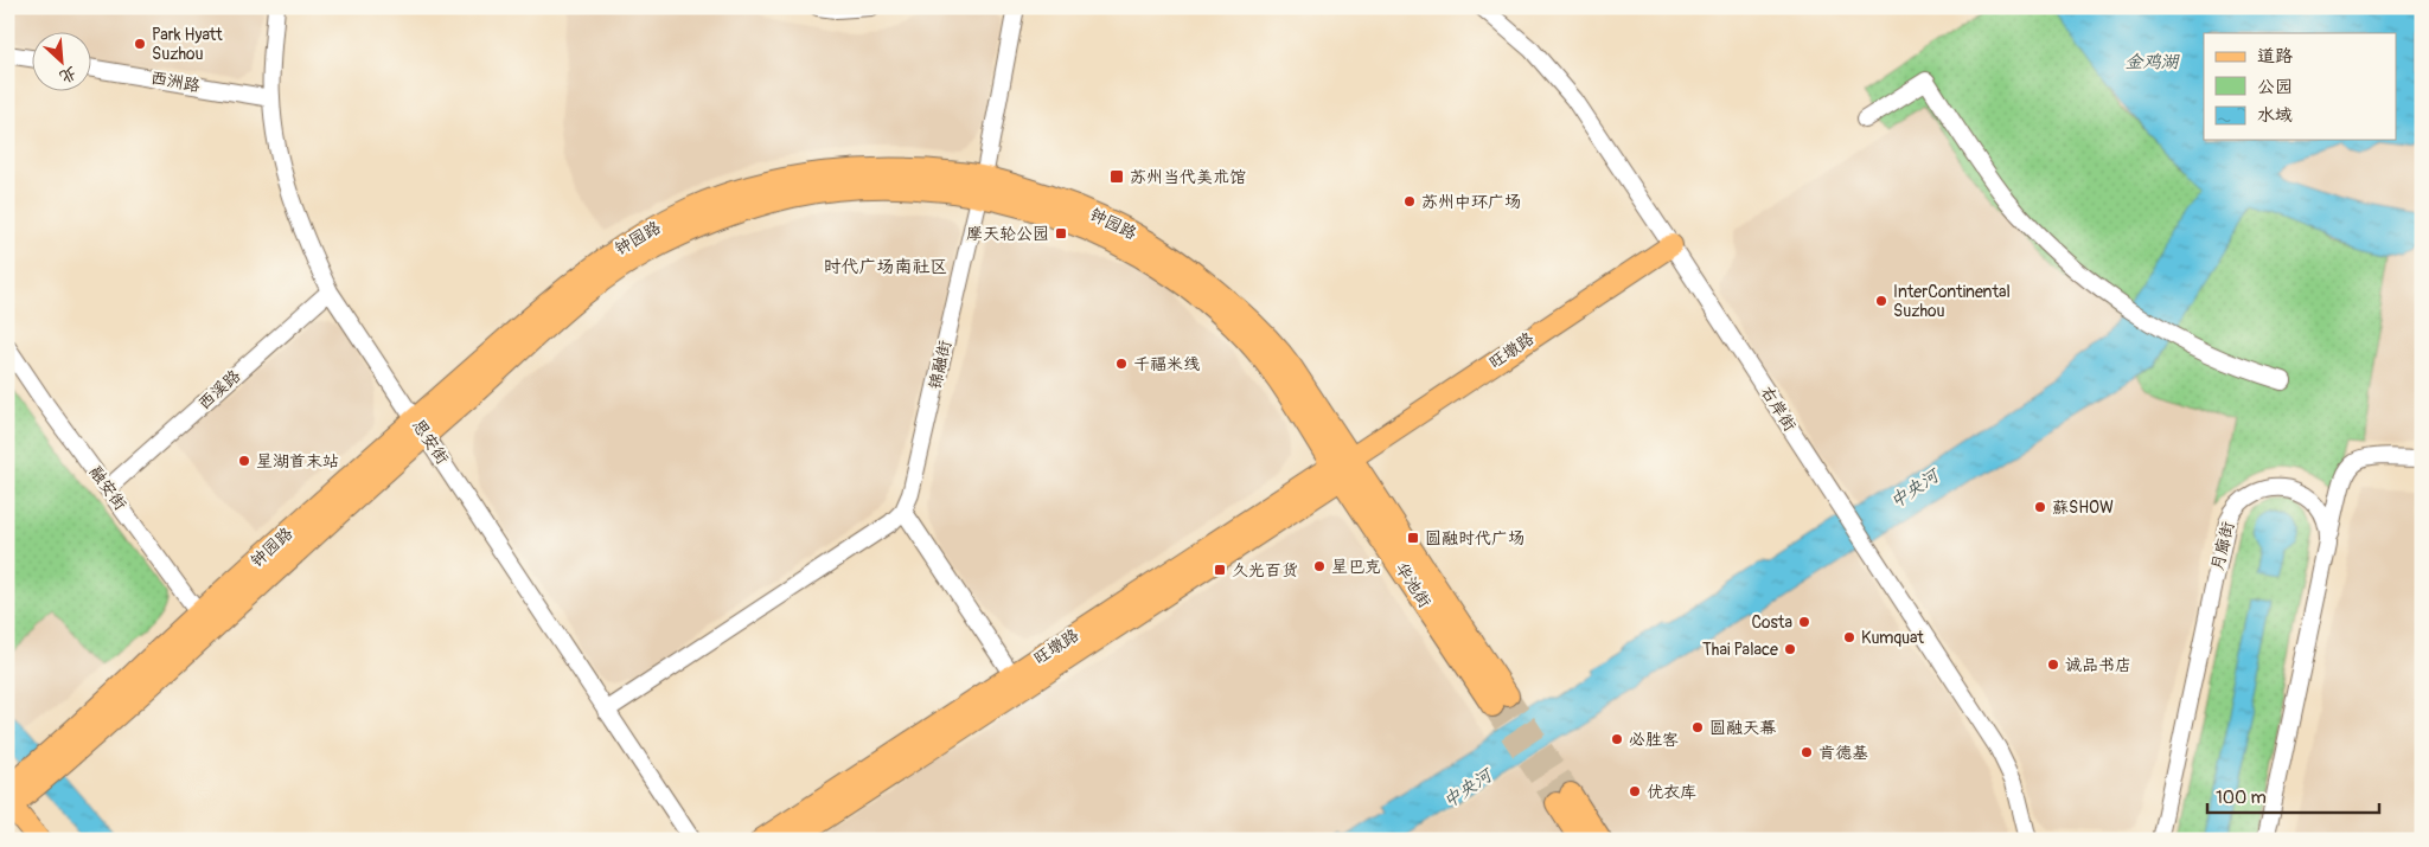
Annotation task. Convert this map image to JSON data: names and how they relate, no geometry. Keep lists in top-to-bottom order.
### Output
{
  "streets": {
    "main road": ["钟园路", "旺墩路", "华池街"],
    "street": [
      "西洲路",
      "锦融街",
      "西溪路",
      "右岸街",
      "思安街",
      "融安街",
      "月廊街"
    ]
  },
  "crossings": [
    ["西洲路", "思安街"],
    ["钟园路", "旺墩路"],
    ["钟园路", "锦融街"],
    ["钟园路", "思安街"],
    ["钟园路", "融安街"],
    ["钟园路", "华池街"],
    ["旺墩路", "右岸街"],
    ["旺墩路", "华池街"],
    ["西溪路", "思安街"],
    ["西溪路", "融安街"]
  ],
  "districts": ["时代广场南社区"],
  "water": ["金鸡湖", "中央河"],
  "places": {
    "other": [
      "Park Hyatt Suzhou",
      "苏州中环广场",
      "InterContinental Suzhou",
      "千福米线",
      "星湖首末站",
      "蘇SHOW",
      "星巴克",
      "Costa",
      "Kumquat",
      "Thai Palace",
      "诚品书店",
      "圆融天幕",
      "必胜客",
      "肯德基",
      "优衣库"
    ],
    "transit": [
      "苏州当代美术馆",
      "摩天轮公园",
      "圆融时代广场",
      "久光百货"
    ]
  },
  "legend": ["道路", "公园", "水域"],
  "scale_bar": "100 m",
  "north": "bottom right"
}
